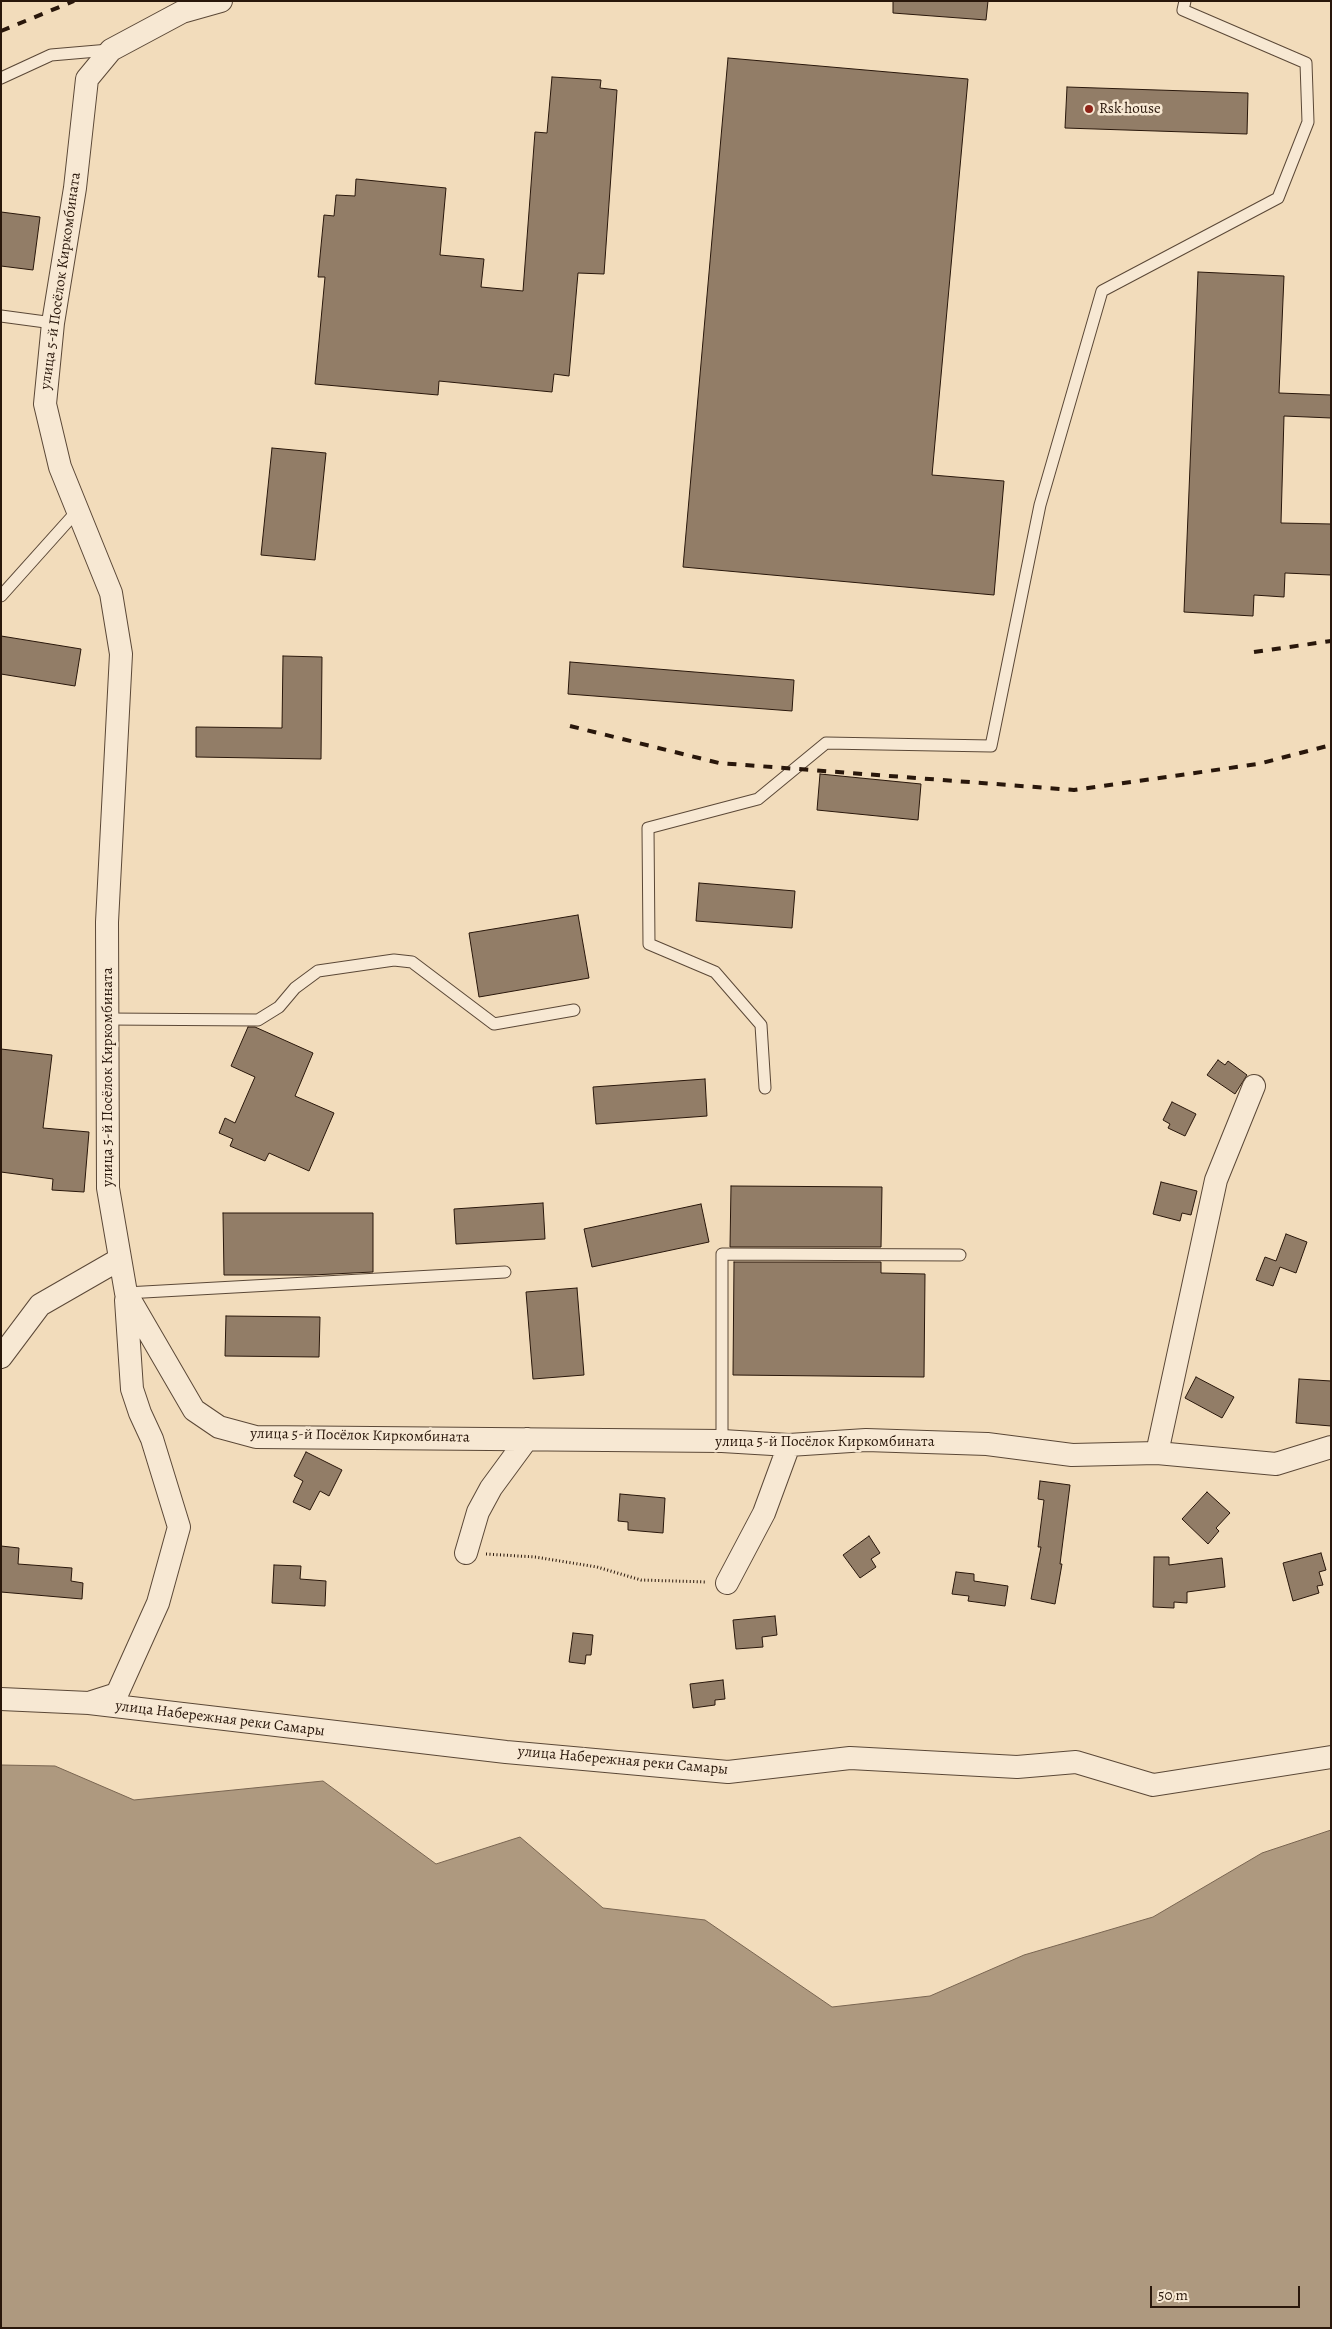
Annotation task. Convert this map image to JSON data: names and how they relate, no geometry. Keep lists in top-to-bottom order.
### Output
{
  "streets": {
    "street": ["улица 5-й Посёлок Киркомбината", "улица Набережная реки Самары"]
  },
  "places": ["Rsk house"],
  "scale_bar": "50 m"
}
